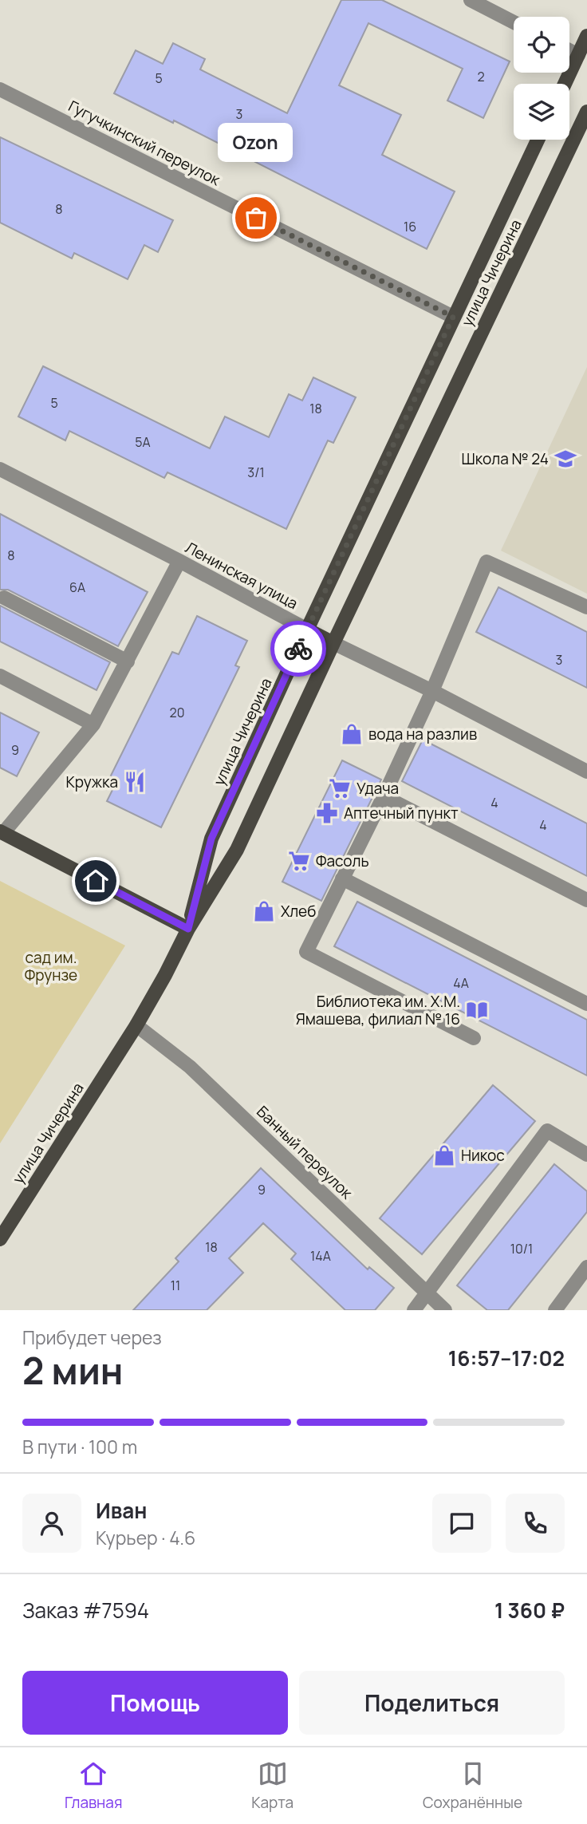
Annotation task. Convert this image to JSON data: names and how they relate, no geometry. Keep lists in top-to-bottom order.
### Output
{
  "streets": {
    "main road": ["улица Чичерина", "Ленинская улица"],
    "street": ["Гугучкинский переулок", "Банный переулок"]
  },
  "crossings": [
    ["Гугучкинский переулок", "улица Чичерина"],
    ["улица Чичерина", "Ленинская улица"],
    ["улица Чичерина", "Банный переулок"]
  ],
  "parks": ["сад им. Фрунзе"],
  "places": {
    "other": ["Ozon"],
    "school or university": ["Школа № 24"],
    "shop": ["вода на разлив", "Хлеб", "Никос"],
    "restaurant": ["Кружка"],
    "supermarket": ["Удача", "Фасоль"],
    "pharmacy": ["Аптечный пункт"],
    "library": ["Библиотека им. Х.М. Ямашева, филиал № 16"]
  },
  "house_numbers": [
    "2",
    "5",
    "3",
    "8",
    "16",
    "5",
    "18",
    "5А",
    "3/1",
    "8",
    "6А",
    "3",
    "20",
    "9",
    "4",
    "4",
    "4А",
    "9",
    "18",
    "10/1",
    "14А",
    "11"
  ],
  "page": {
    "bubble": "Ozon",
    "heading": ["2 мин", "Прибудет через", "16:57–17:02"],
    "panel": [
      "Иван",
      "Курьер · 4.6",
      "Заказ #7594",
      "1 360 ₽"
    ],
    "bar": "В пути · 100 m",
    "buttons": ["Помощь", "Поделиться"],
    "tabs": ["Главная", "Карта", "Сохранённые"]
  }
}
